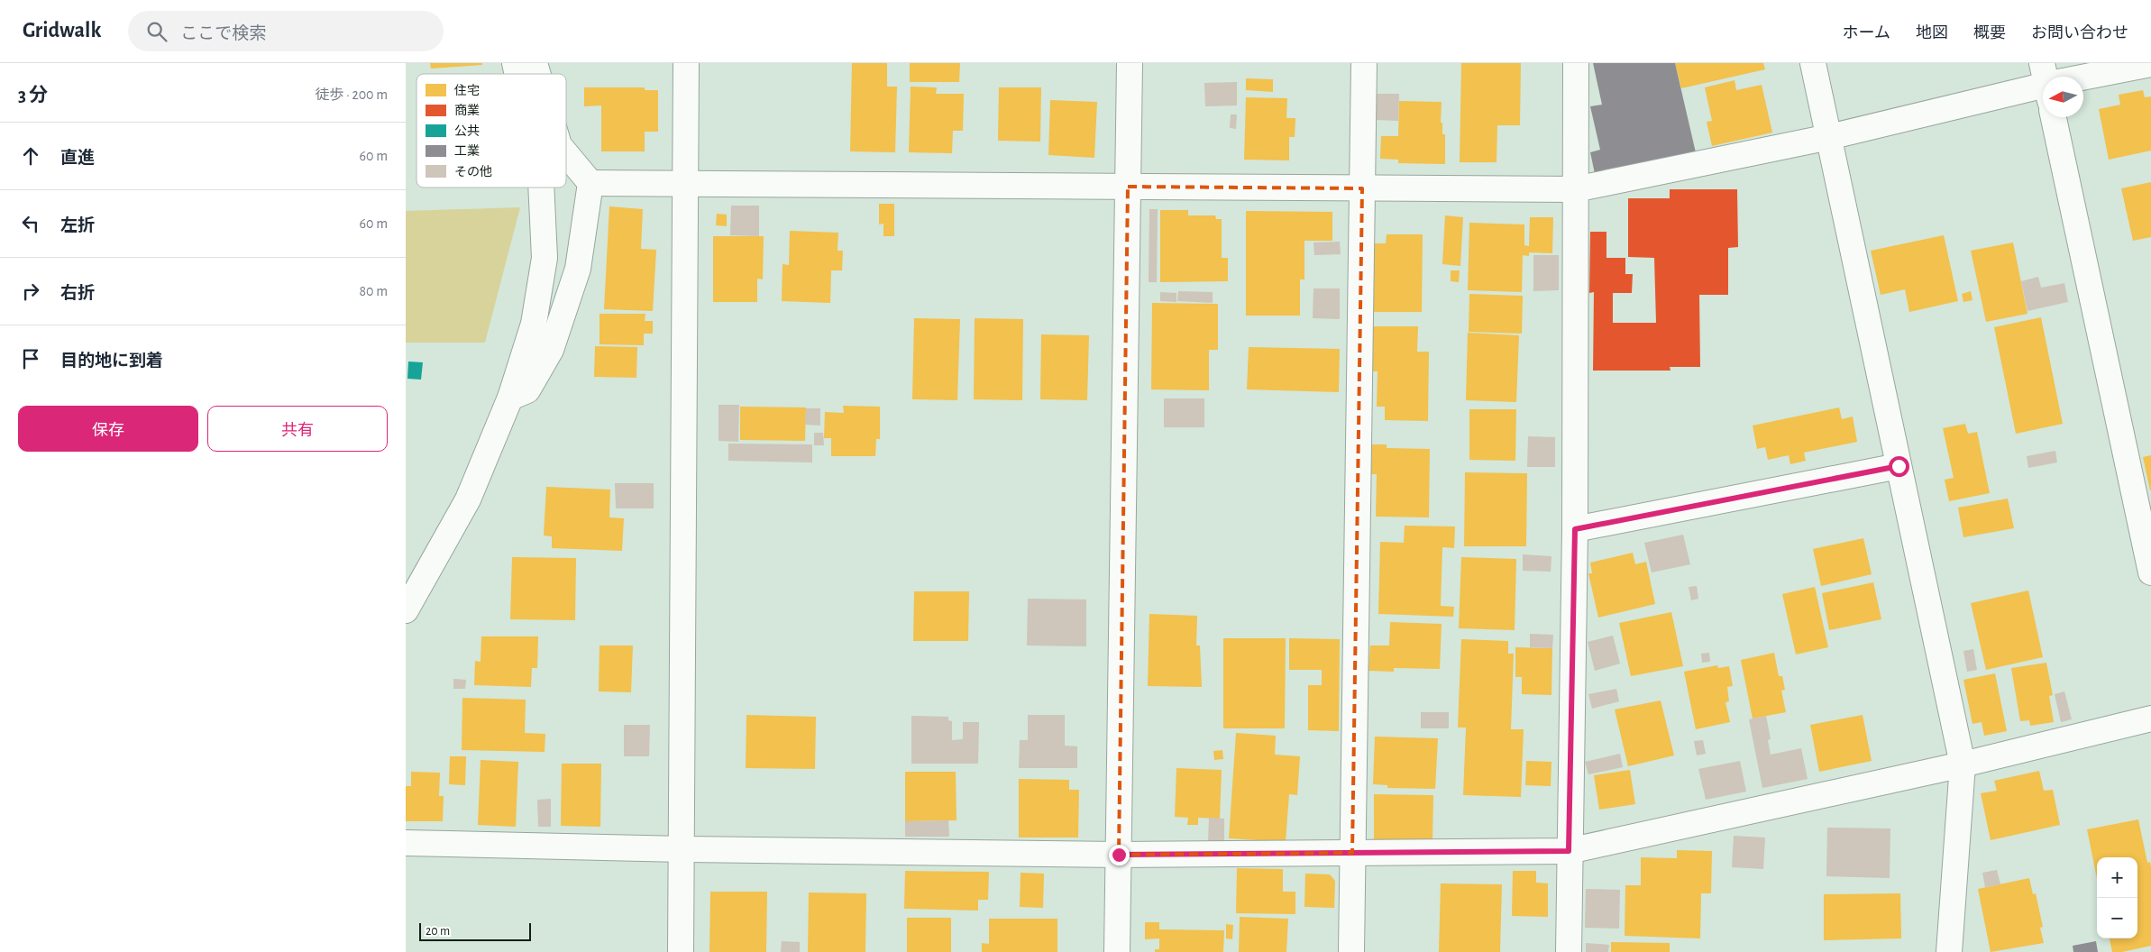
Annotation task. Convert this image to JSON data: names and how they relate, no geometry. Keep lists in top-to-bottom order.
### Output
{
  "legend": [
    "住宅",
    "商業",
    "公共",
    "工業",
    "その他"
  ],
  "scale_bar": "20 m",
  "north": "left",
  "page": {
    "header": "Gridwalk",
    "search": "ここで検索",
    "nav": [
      "ホーム",
      "地図",
      "概要",
      "お問い合わせ"
    ],
    "heading": ["3 分", "徒歩 · 200 m"],
    "list": [
      ["直進", "60 m"],
      ["左折", "60 m"],
      ["右折", "80 m"],
      "目的地に到着"
    ],
    "buttons": ["保存", "共有"],
    "map_buttons": ["+", "−"],
    "scale": "20 m"
  }
}
